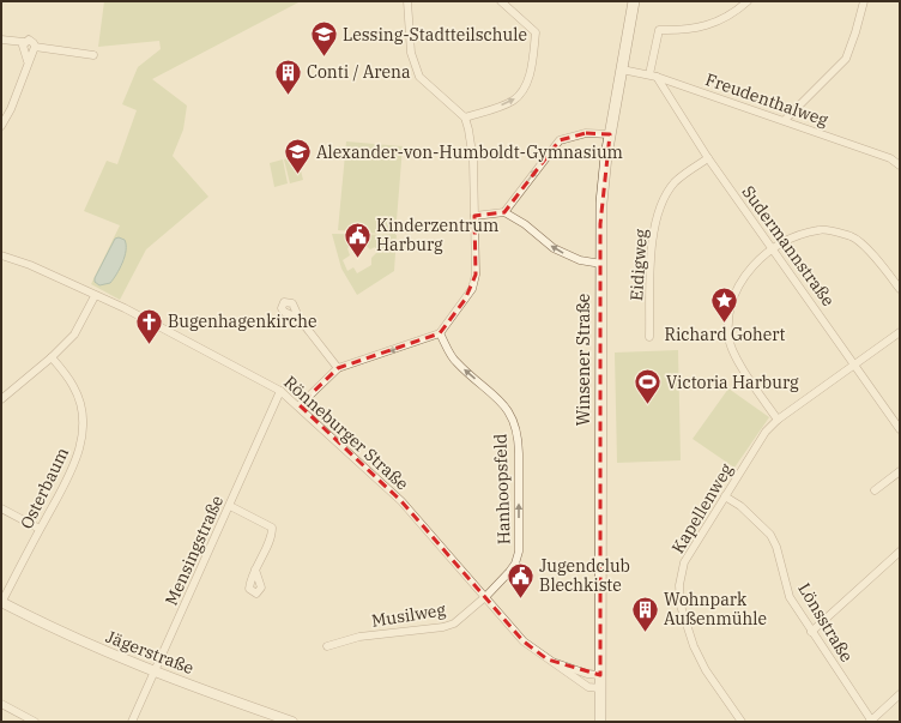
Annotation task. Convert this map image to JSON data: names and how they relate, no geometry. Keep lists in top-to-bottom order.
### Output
{
  "streets": {
    "main road": ["Winsener Straße"],
    "street": [
      "Freudenthalweg",
      "Sudermannstraße",
      "Eidigweg",
      "Rönneburger Straße",
      "Osterbaum",
      "Hanhoopsfeld",
      "Kapellenweg",
      "Mensingstraße",
      "Musilweg",
      "Lönsstraße",
      "Jägerstraße"
    ]
  },
  "crossings": [
    ["Freudenthalweg", "Sudermannstraße"],
    ["Freudenthalweg", "Winsener Straße"],
    ["Sudermannstraße", "Eidigweg"],
    ["Sudermannstraße", "Kapellenweg"],
    ["Winsener Straße", "Rönneburger Straße"],
    ["Rönneburger Straße", "Hanhoopsfeld"],
    ["Rönneburger Straße", "Mensingstraße"],
    ["Rönneburger Straße", "Musilweg"],
    ["Osterbaum", "Jägerstraße"],
    ["Hanhoopsfeld", "Musilweg"],
    ["Kapellenweg", "Lönsstraße"],
    ["Mensingstraße", "Jägerstraße"]
  ],
  "one_way": ["Hanhoopsfeld"],
  "places": {
    "school or university": ["Lessing-Stadtteilschule", "Alexander-von-Humboldt-Gymnasium"],
    "building": ["Conti / Arena", "Wohnpark Außenmühle"],
    "public building": ["Kinderzentrum Harburg", "Jugendclub Blechkiste"],
    "place": ["Richard Gohert"],
    "church": ["Bugenhagenkirche"],
    "sports": ["Victoria Harburg"]
  }
}
